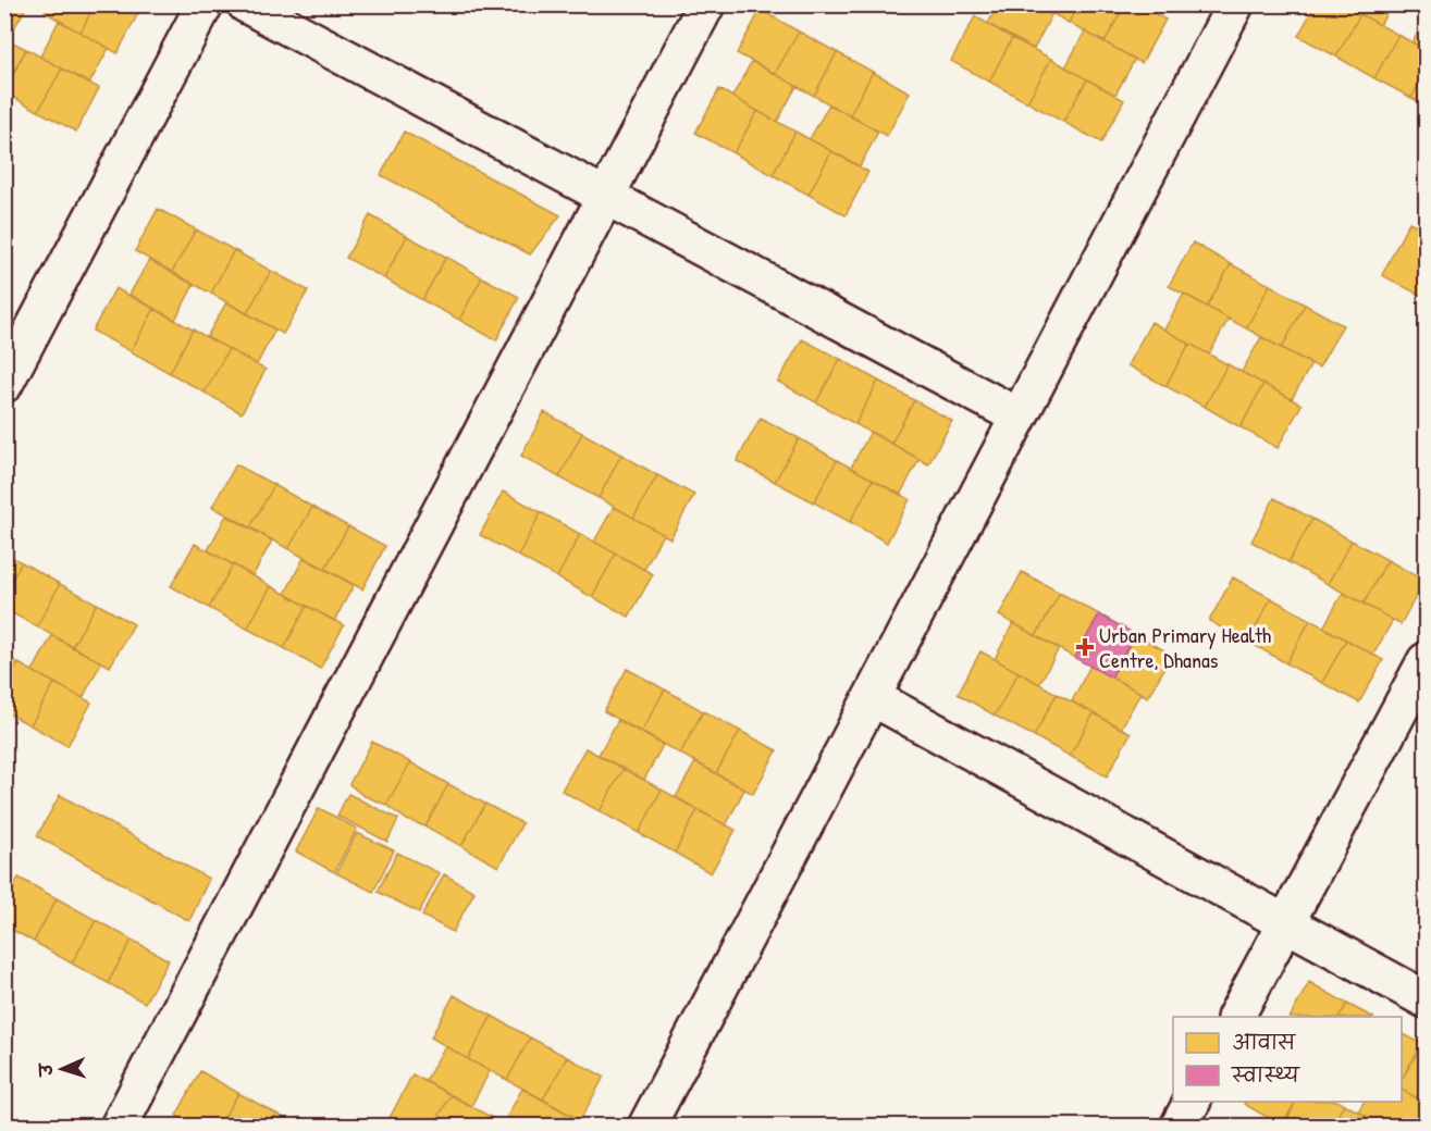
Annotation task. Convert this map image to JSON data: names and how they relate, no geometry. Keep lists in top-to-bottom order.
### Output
{
  "places": {
    "health": ["Urban Primary Health Centre, Dhanas"]
  },
  "legend": ["आवास", "स्वास्थ्य"],
  "north": "left"
}
